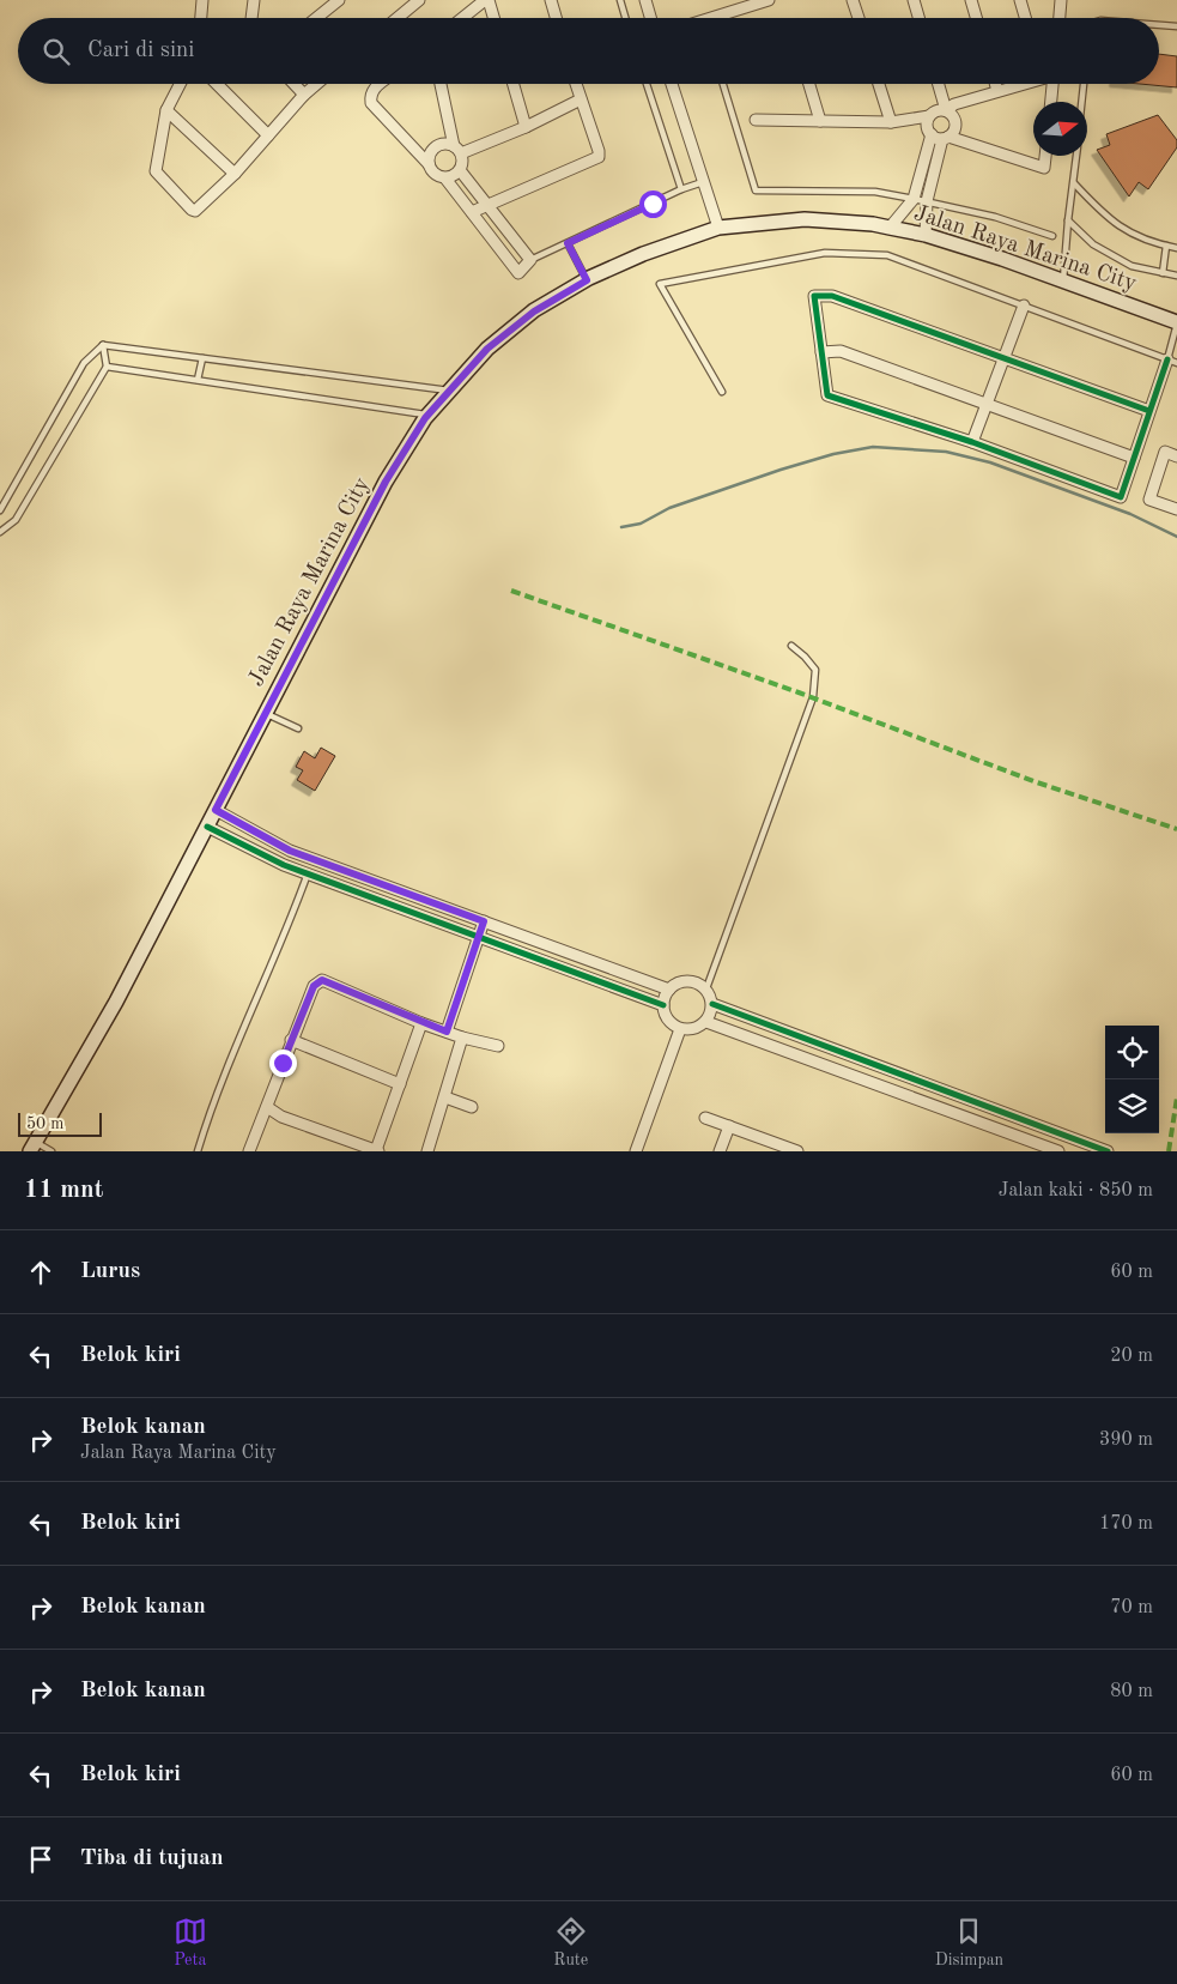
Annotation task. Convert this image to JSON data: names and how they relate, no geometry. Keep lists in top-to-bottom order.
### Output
{
  "streets": {
    "main road": ["Jalan Raya Marina City"]
  },
  "scale_bar": "50 m",
  "north": "right",
  "page": {
    "search": "Cari di sini",
    "scale": "50 m",
    "heading": ["11 mnt", "Jalan kaki · 850 m"],
    "list": [
      ["Lurus", "60 m"],
      ["Belok kiri", "20 m"],
      ["Belok kanan", "Jalan Raya Marina City", "390 m"],
      ["Belok kiri", "170 m"],
      ["Belok kanan", "70 m"],
      ["Belok kanan", "80 m"],
      ["Belok kiri", "60 m"],
      "Tiba di tujuan"
    ],
    "nav": ["Peta", "Rute", "Disimpan"]
  }
}
